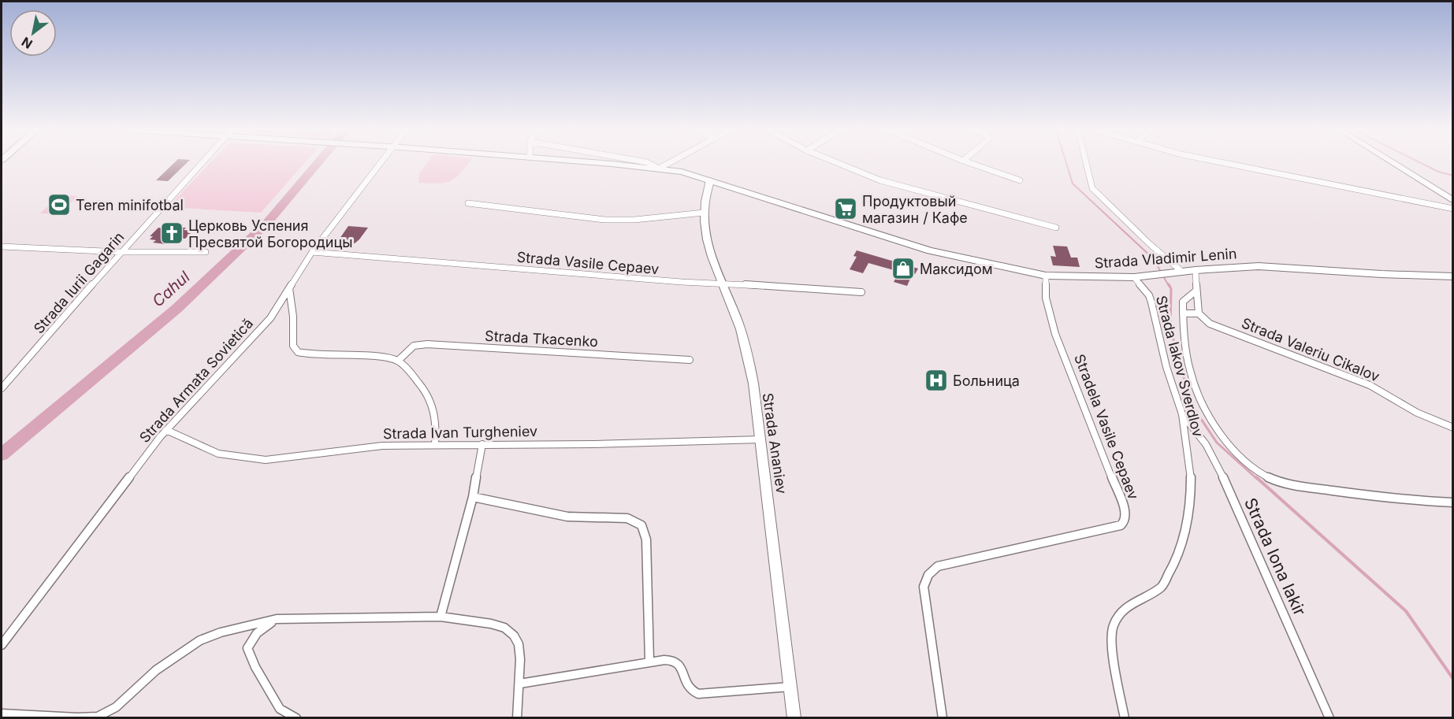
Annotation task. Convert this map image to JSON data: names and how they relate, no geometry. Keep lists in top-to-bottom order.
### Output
{
  "streets": {
    "main road": ["Strada Vladimir Lenin"],
    "street": [
      "Strada Vasile Cepaev",
      "Strada Iurii Gagarin",
      "Strada Tkacenko",
      "Strada Valeriu Cikalov",
      "Strada Iakov Sverdlov",
      "Strada Armata Sovietică",
      "Stradela Vasile Cepaev",
      "Strada Ivan Turgheniev",
      "Strada Ananiev",
      "Strada Iona Iakir"
    ]
  },
  "crossings": [
    ["Strada Vladimir Lenin", "Strada Iakov Sverdlov"],
    ["Strada Vladimir Lenin", "Stradela Vasile Cepaev"],
    ["Strada Vladimir Lenin", "Strada Ananiev"],
    ["Strada Vasile Cepaev", "Strada Armata Sovietică"],
    ["Strada Vasile Cepaev", "Strada Ananiev"],
    ["Strada Iakov Sverdlov", "Strada Iona Iakir"],
    ["Strada Armata Sovietică", "Strada Ivan Turgheniev"],
    ["Strada Ivan Turgheniev", "Strada Ananiev"]
  ],
  "water": ["Cahul"],
  "places": {
    "sports": ["Teren minifotbal"],
    "supermarket": ["Продуктовый магазин / Кафе"],
    "church": ["Церковь Успения Пресвятой Богородицы"],
    "shop": ["Максидом"],
    "hospital": ["Больница"]
  },
  "north": "bottom left"
}
